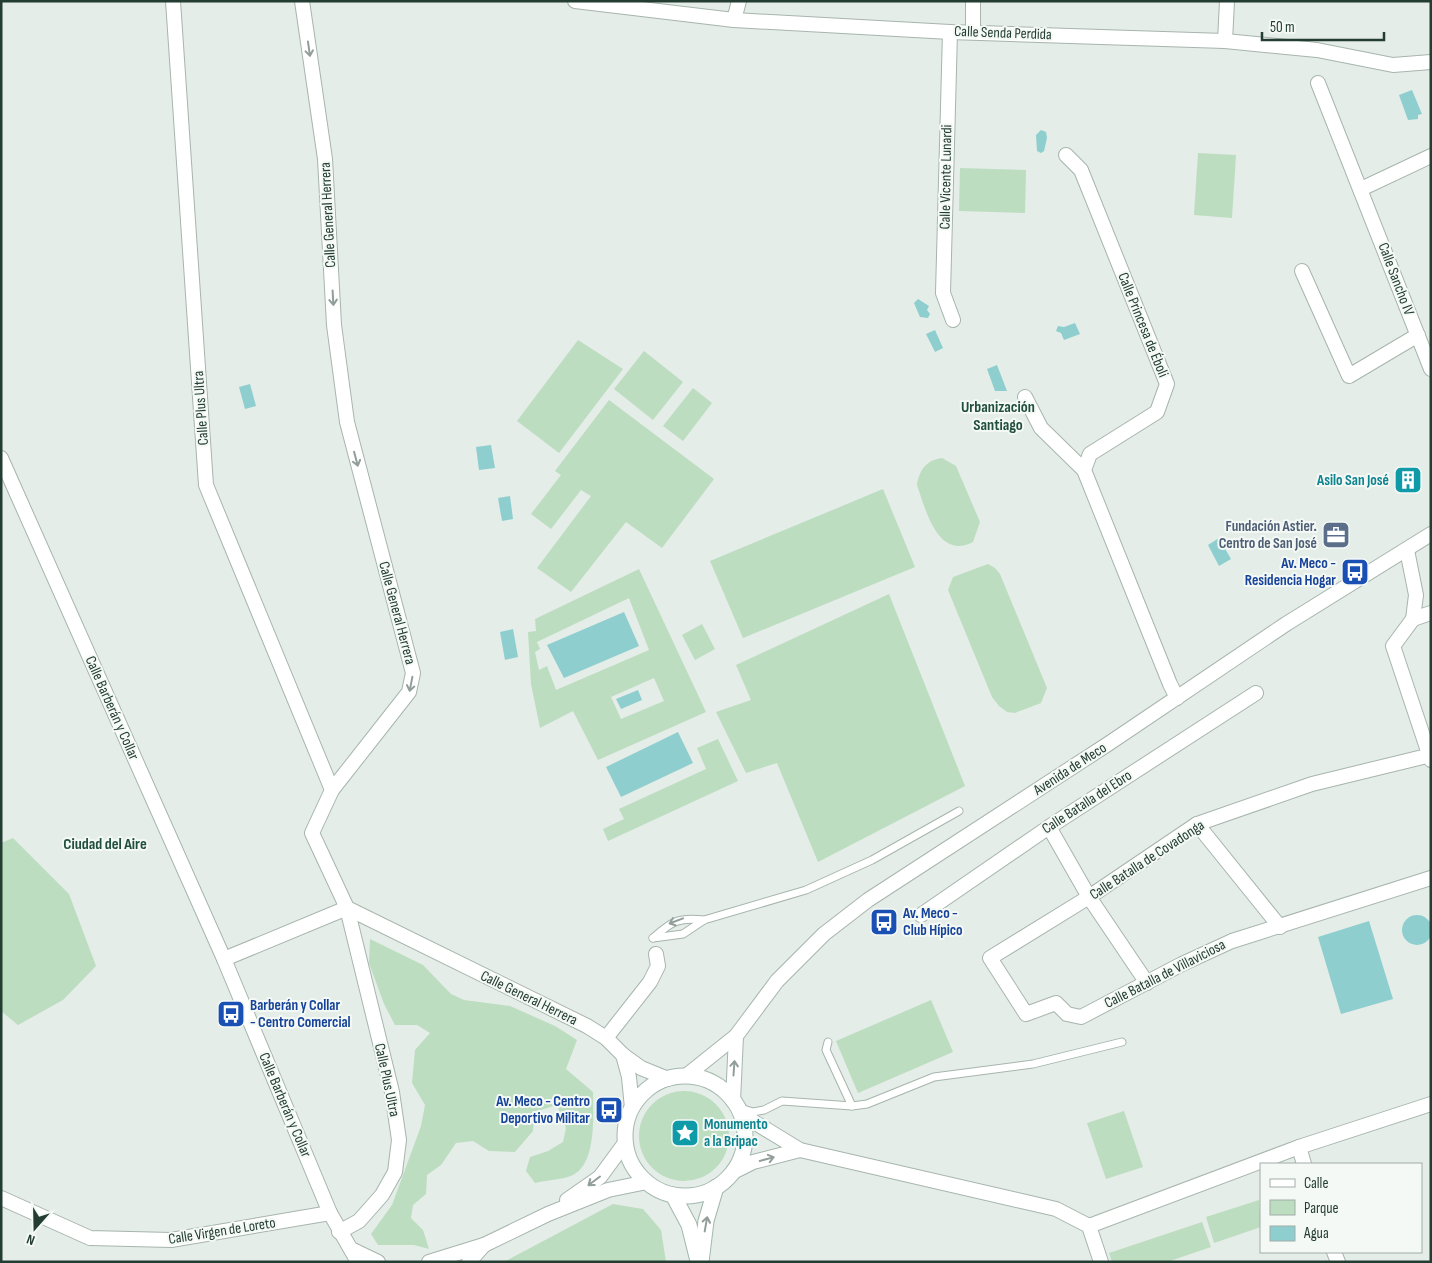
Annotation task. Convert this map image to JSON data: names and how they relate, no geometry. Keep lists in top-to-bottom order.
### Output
{
  "streets": {
    "street": [
      "Calle Senda Perdida",
      "Calle Vicente Lunardi",
      "Calle General Herrera",
      "Calle Sancho IV",
      "Calle Princesa de Éboli",
      "Calle Plus Ultra",
      "Calle Barberán y Collar",
      "Avenida de Meco",
      "Calle Batalla del Ebro",
      "Calle Batalla de Covadonga",
      "Calle Batalla de Villaviciosa",
      "Calle Virgen de Loreto"
    ]
  },
  "crossings": [
    ["Calle Senda Perdida", "Calle Vicente Lunardi"],
    ["Calle General Herrera", "Calle Plus Ultra"],
    ["Calle General Herrera", "Avenida de Meco"],
    ["Calle Plus Ultra", "Calle Barberán y Collar"],
    ["Calle Barberán y Collar", "Calle Virgen de Loreto"],
    ["Calle Batalla de Covadonga", "Calle Batalla de Villaviciosa"]
  ],
  "one_way": ["Calle General Herrera"],
  "districts": ["Urbanización Santiago", "Ciudad del Aire"],
  "places": {
    "building": ["Asilo San José"],
    "office": ["Fundación Astier. Centro de San José"],
    "bus stop": [
      "Av. Meco - Residencia Hogar",
      "Av. Meco - Club Hípico",
      "Barberán y Collar - Centro Comercial",
      "Av. Meco - Centro Deportivo Militar"
    ],
    "place": ["Monumento a la Bripac"]
  },
  "legend": ["Calle", "Parque", "Agua"],
  "scale_bar": "50 m",
  "north": "bottom"
}
